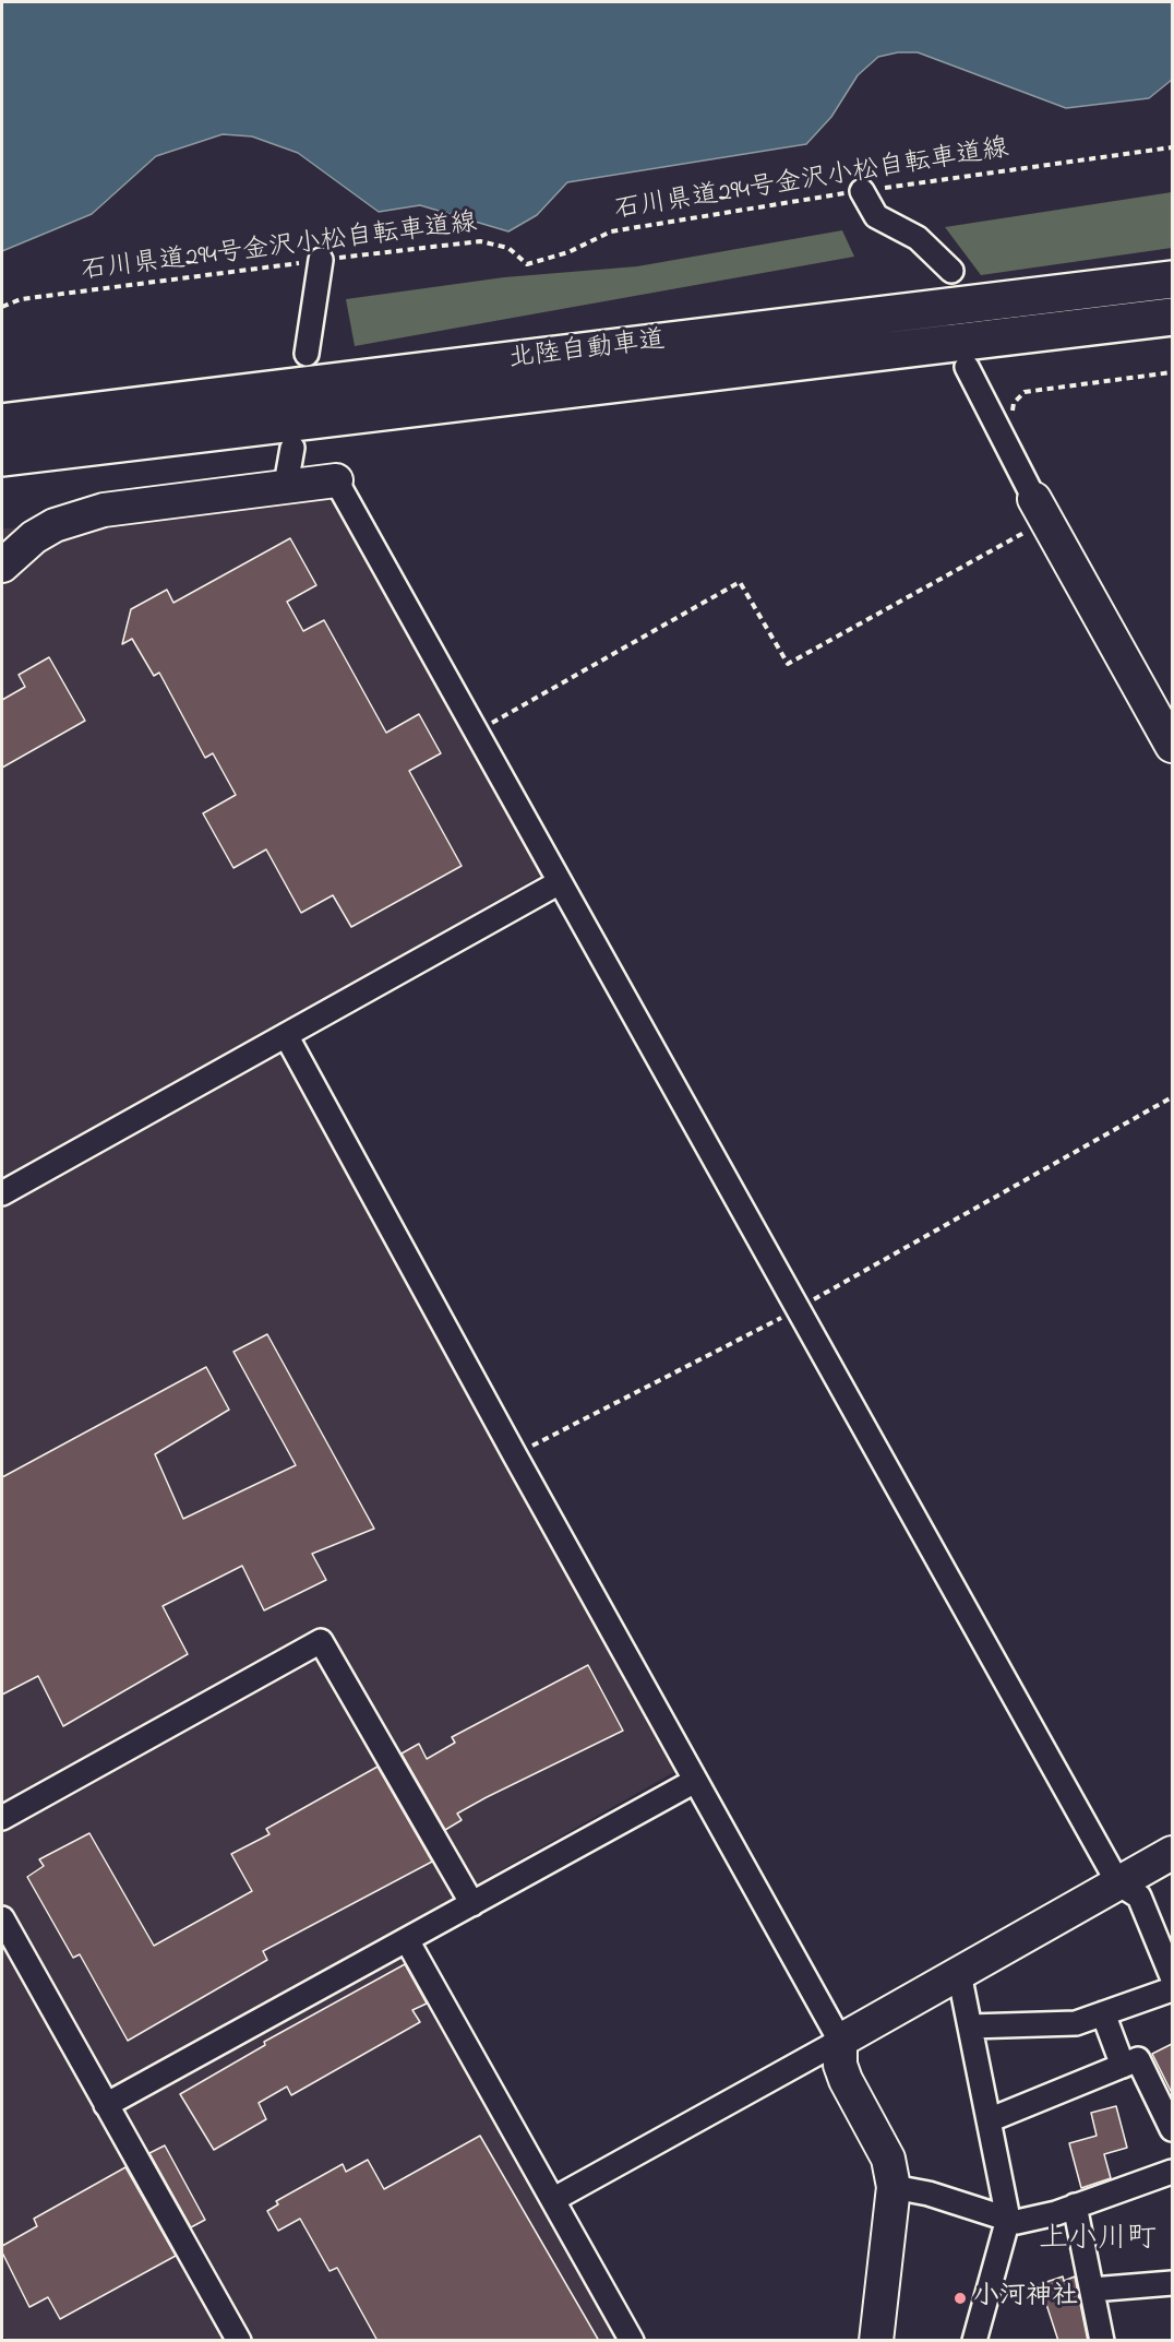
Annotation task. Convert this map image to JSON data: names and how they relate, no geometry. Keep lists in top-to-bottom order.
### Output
{
  "streets": {
    "highway": ["北陸自動車道"],
    "path": ["石川県道294号金沢小松自転車道線"]
  },
  "districts": ["上小川町"],
  "places": ["小河神社"]
}
